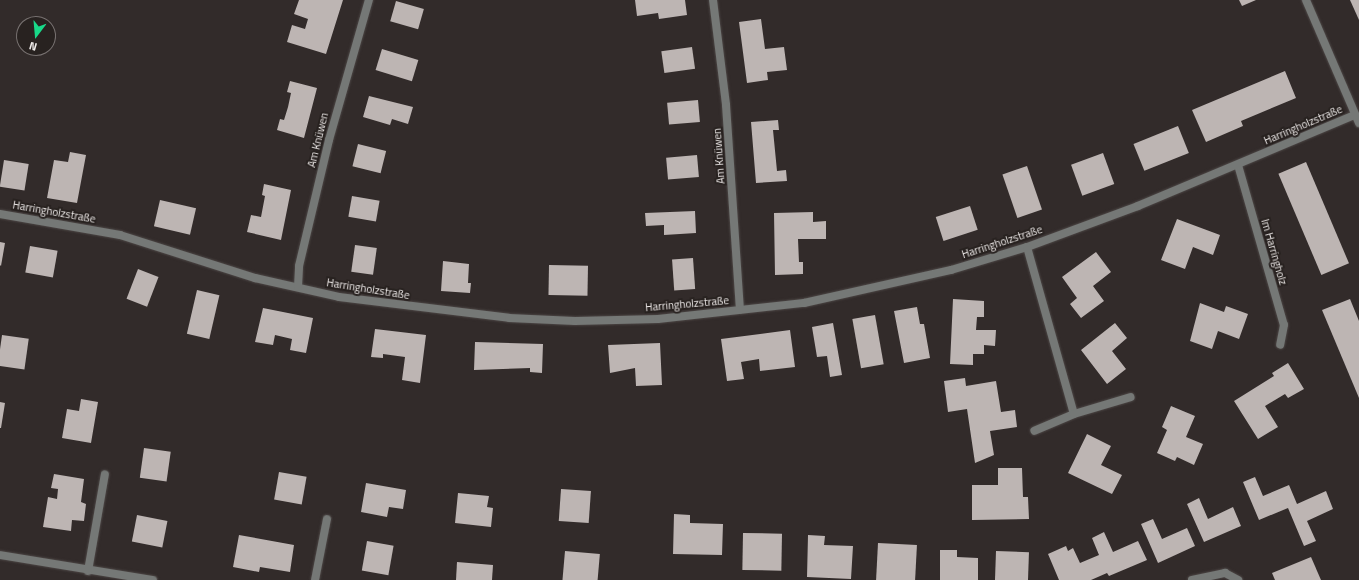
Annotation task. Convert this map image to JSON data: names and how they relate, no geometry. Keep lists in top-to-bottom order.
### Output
{
  "streets": {
    "street": ["Harringholzstraße", "Am Knüwen", "Im Harringholz"]
  },
  "crossings": [
    ["Harringholzstraße", "Am Knüwen"],
    ["Harringholzstraße", "Im Harringholz"]
  ],
  "north": "bottom"
}
